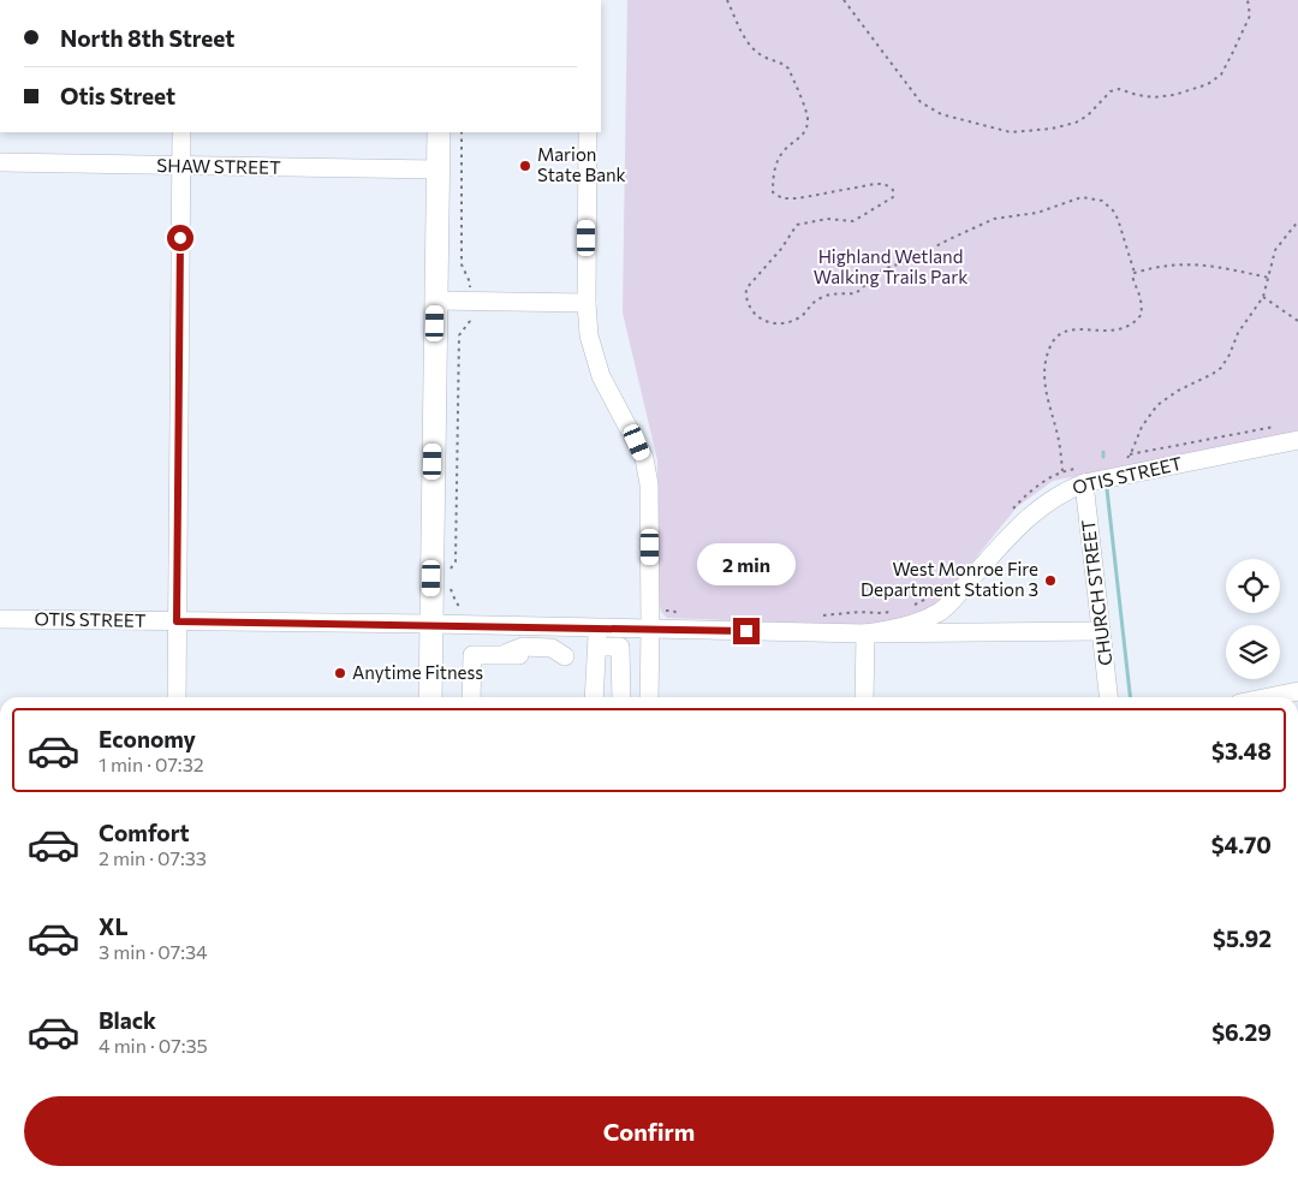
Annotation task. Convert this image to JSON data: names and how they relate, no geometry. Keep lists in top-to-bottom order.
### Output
{
  "streets": {
    "street": ["SHAW STREET", "OTIS STREET", "CHURCH STREET"]
  },
  "crossings": [
    ["OTIS STREET", "CHURCH STREET"]
  ],
  "parks": ["Highland Wetland Walking Trails Park"],
  "places": ["Marion State Bank", "West Monroe Fire Department Station 3", "Anytime Fitness"],
  "page": {
    "banner": ["North 8th Street", "Otis Street"],
    "bubble": "2 min",
    "list": [
      {
        "name": "Economy",
        "note": "1 min · 07:32",
        "value": "$3.48"
      },
      {
        "name": "Comfort",
        "note": "2 min · 07:33",
        "value": "$4.70"
      },
      {
        "name": "XL",
        "note": "3 min · 07:34",
        "value": "$5.92"
      },
      {
        "name": "Black",
        "note": "4 min · 07:35",
        "value": "$6.29"
      }
    ],
    "buttons": "Confirm"
  }
}
